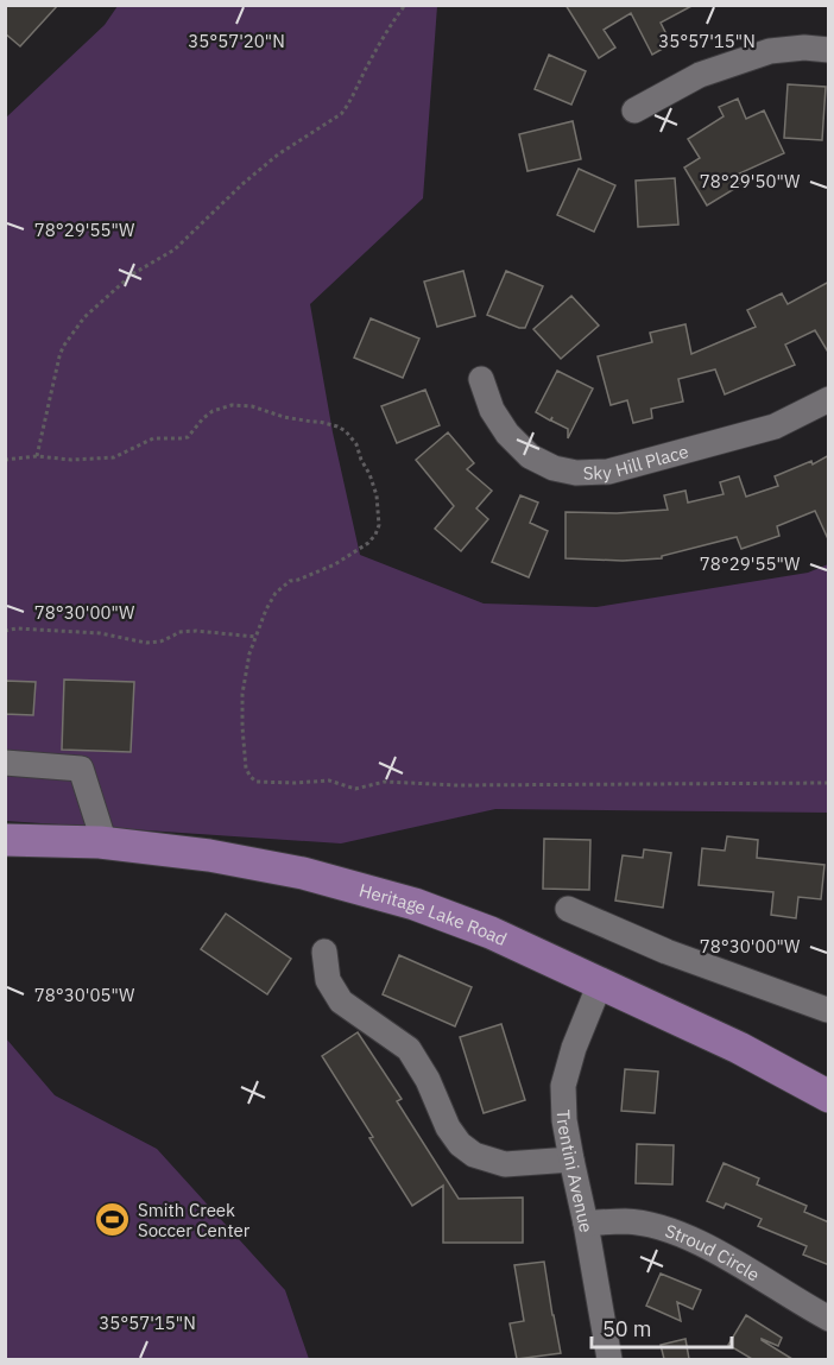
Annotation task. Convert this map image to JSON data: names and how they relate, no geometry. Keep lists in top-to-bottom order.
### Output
{
  "streets": {
    "main road": ["Heritage Lake Road"],
    "street": ["Sky Hill Place", "Trentini Avenue", "Stroud Circle"]
  },
  "crossings": [
    ["Heritage Lake Road", "Trentini Avenue"],
    ["Trentini Avenue", "Stroud Circle"]
  ],
  "places": {
    "sports": ["Smith Creek Soccer Center"]
  },
  "scale_bar": "50 m",
  "coordinates": [
    "35°57'15\"N",
    "35°57'20\"N",
    "78°29'50\"W",
    "78°29'55\"W",
    "78°30'00\"W",
    "78°30'05\"W"
  ]
}
